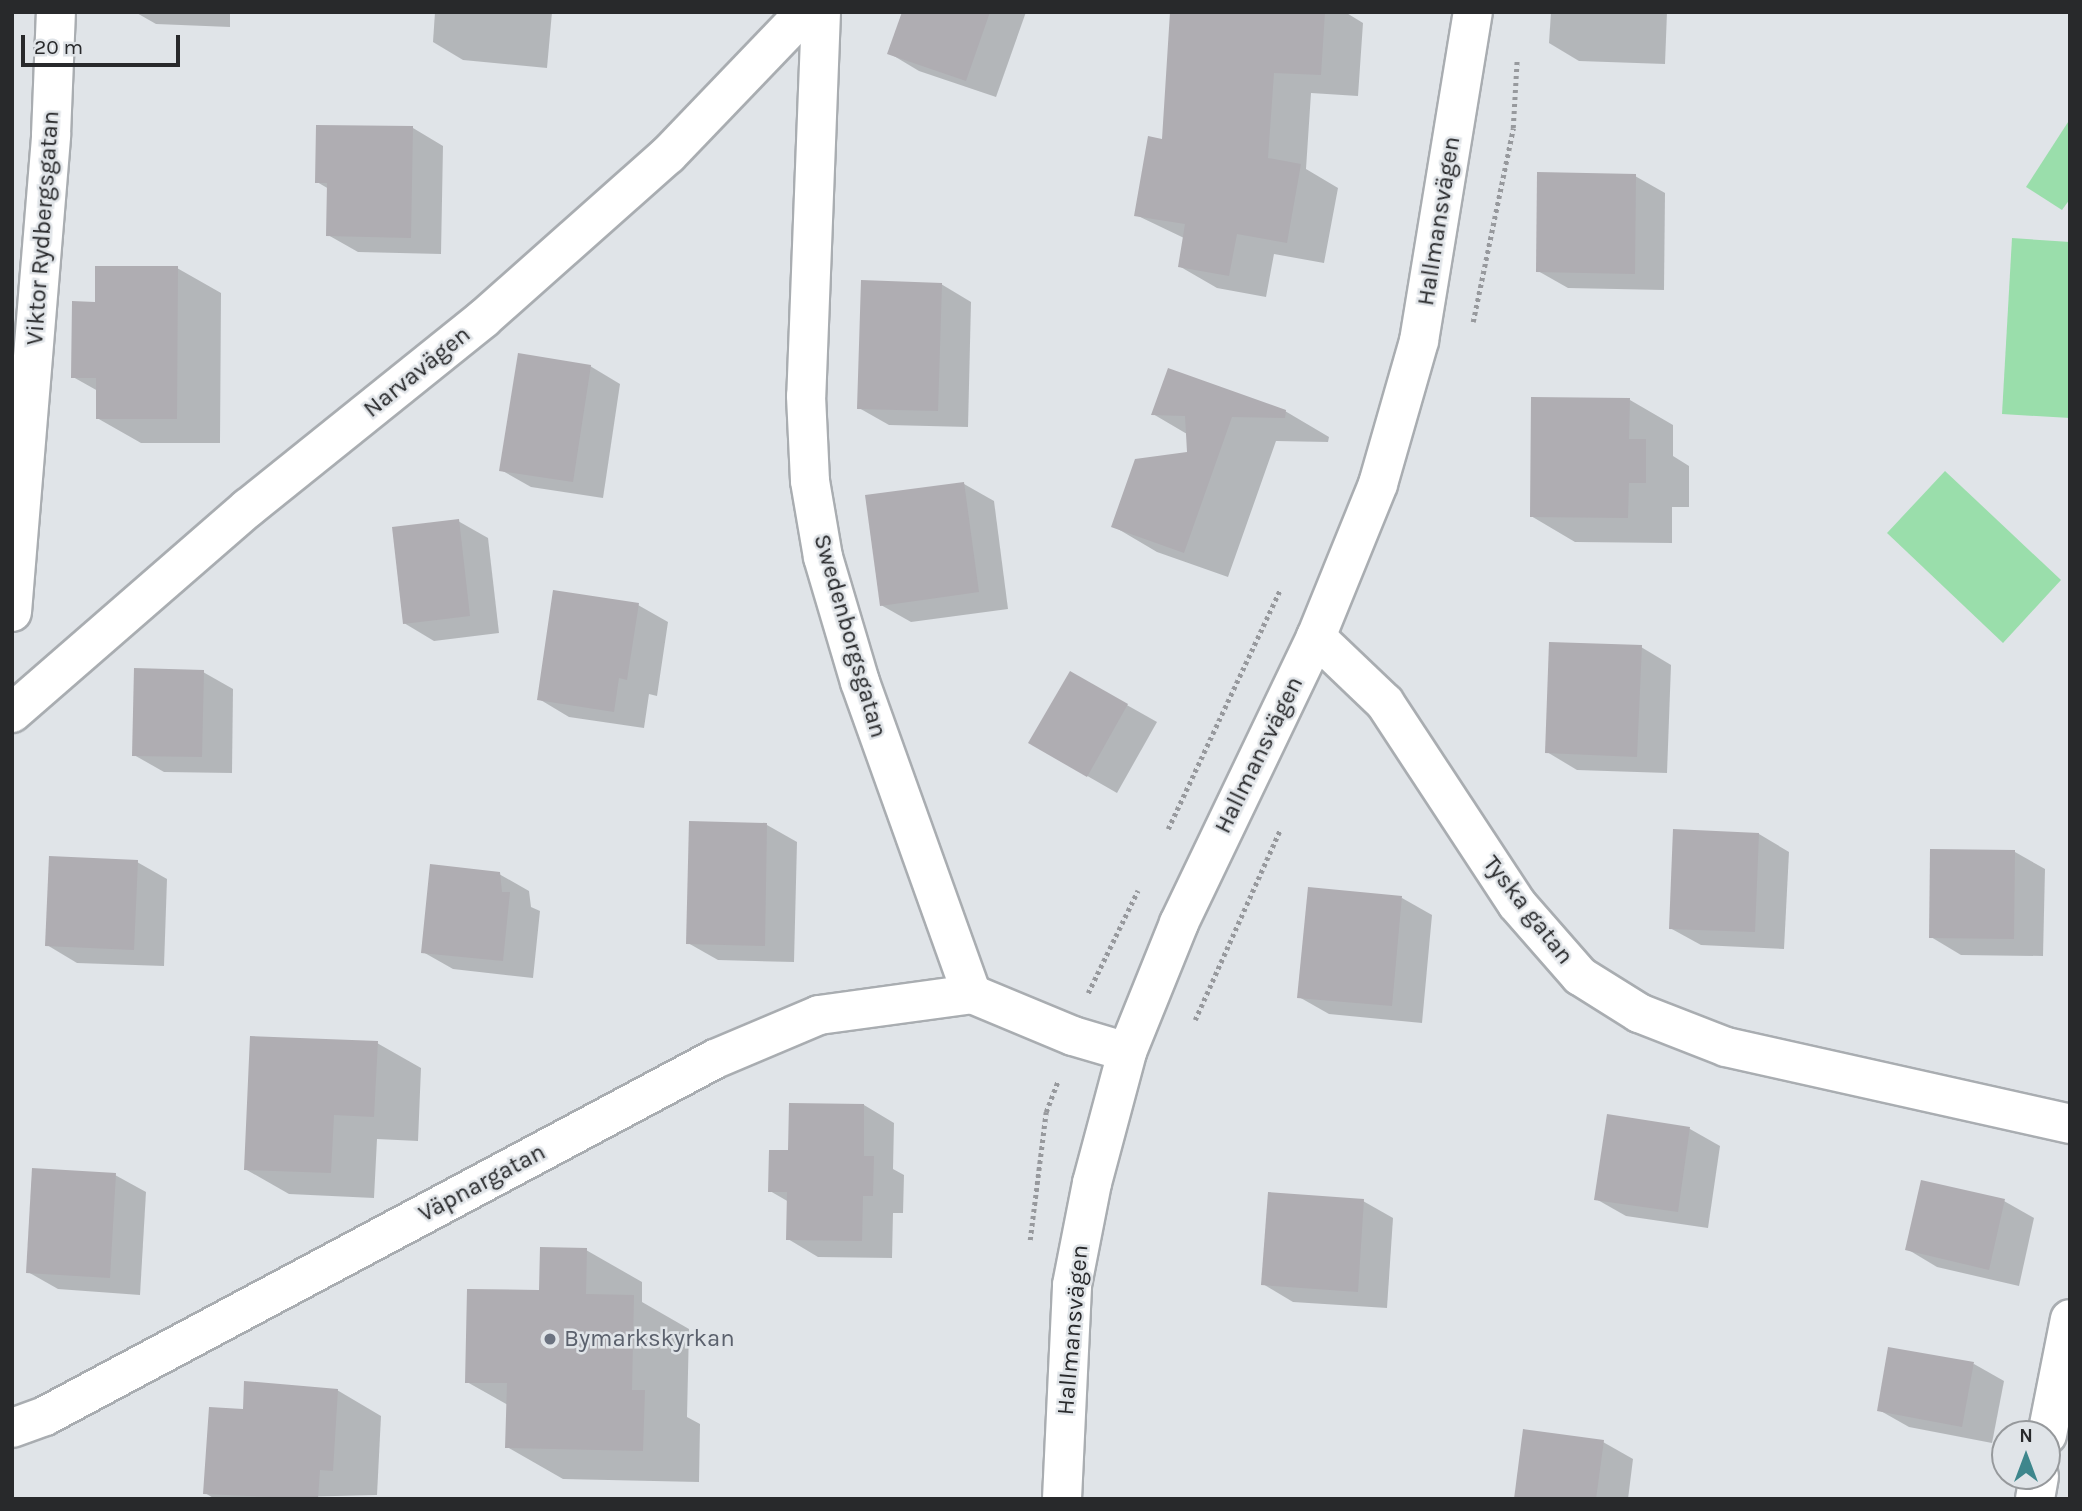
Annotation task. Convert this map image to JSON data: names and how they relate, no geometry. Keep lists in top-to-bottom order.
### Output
{
  "streets": {
    "street": [
      "Hallmansvägen",
      "Viktor Rydbergsgatan",
      "Narvavägen",
      "Swedenborgsgatan",
      "Tyska gatan",
      "Väpnargatan"
    ]
  },
  "crossings": [
    ["Hallmansvägen", "Tyska gatan"],
    ["Swedenborgsgatan", "Väpnargatan"]
  ],
  "places": ["Bymarkskyrkan"],
  "scale_bar": "20 m",
  "north": "top"
}
